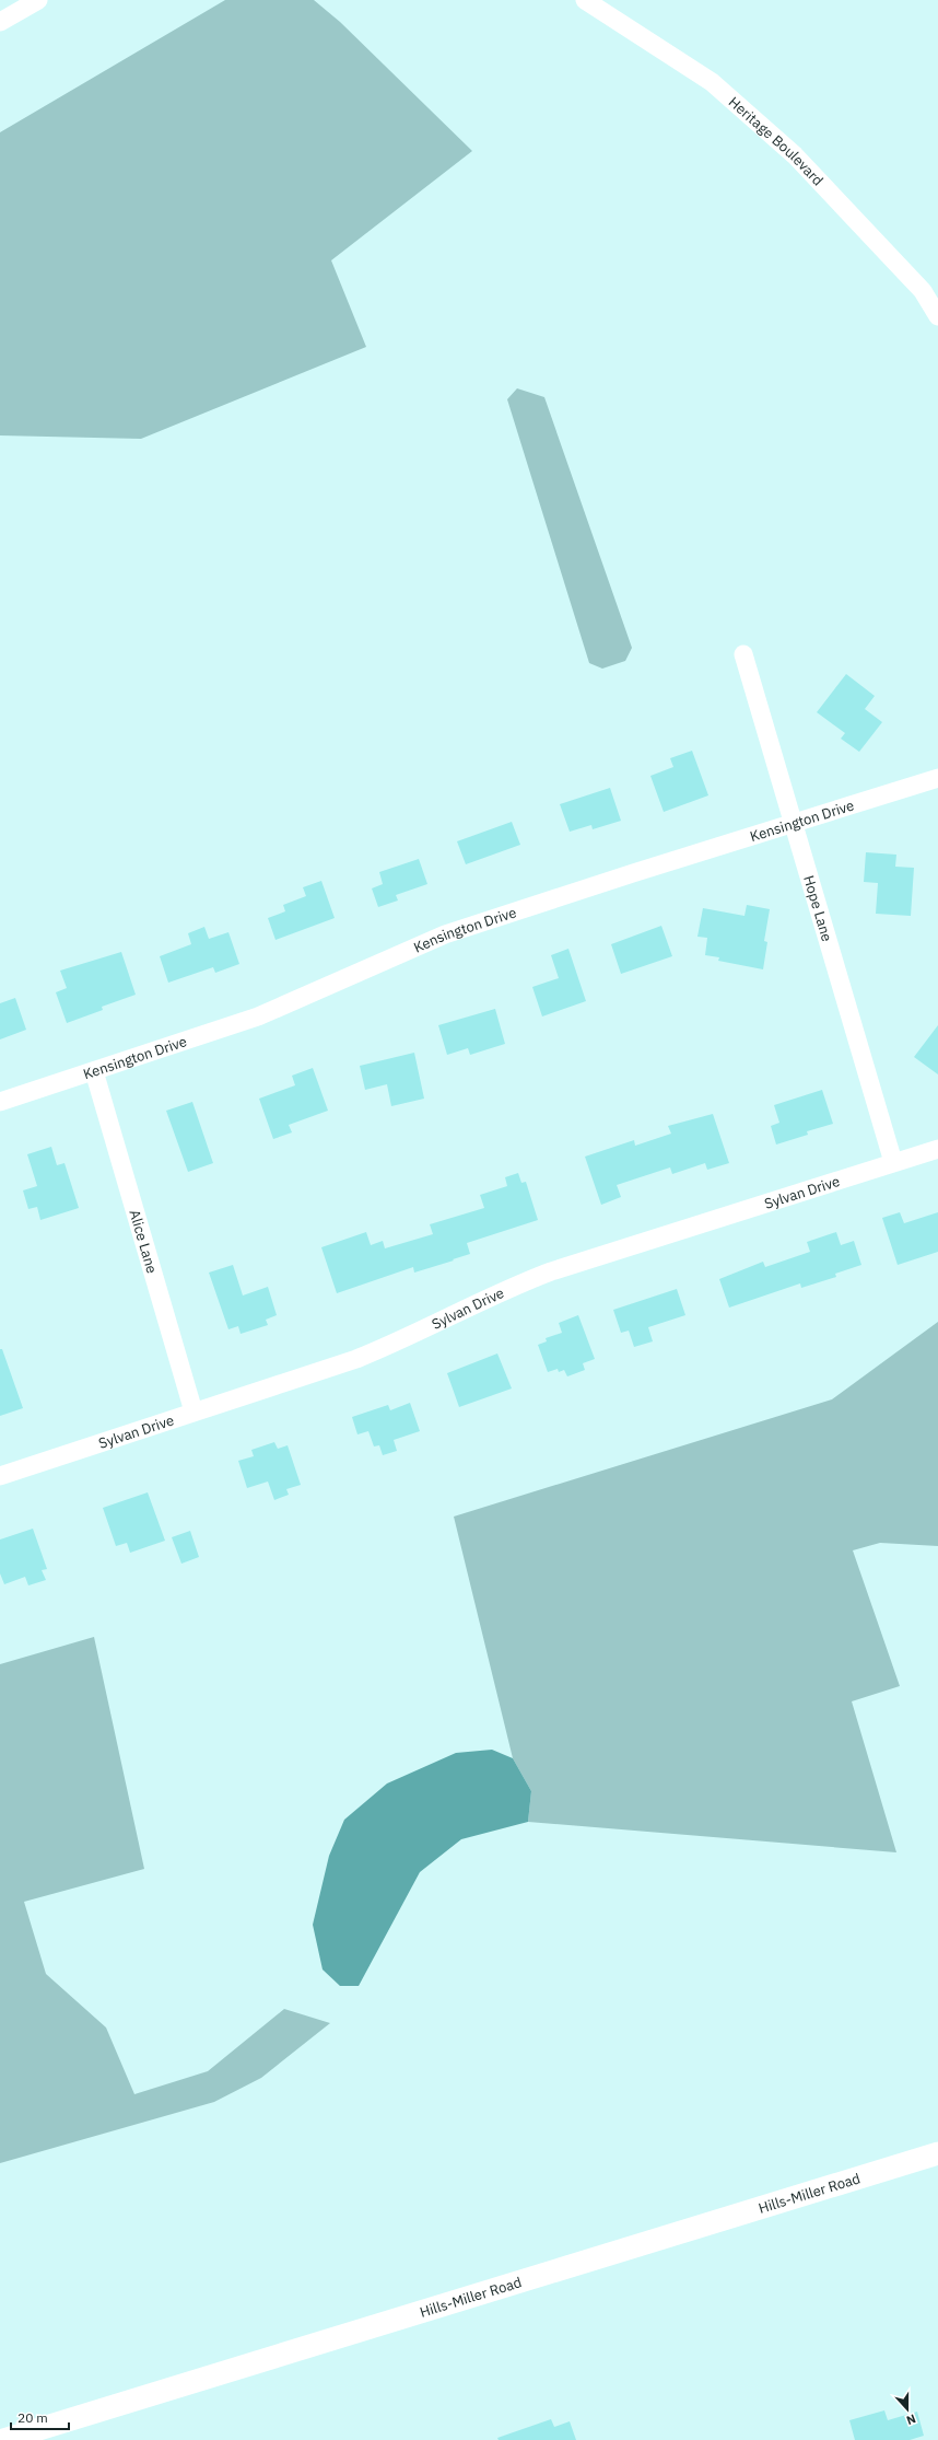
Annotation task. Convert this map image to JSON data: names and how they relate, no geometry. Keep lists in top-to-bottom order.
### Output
{
  "streets": {
    "street": [
      "Heritage Boulevard",
      "Kensington Drive",
      "Hope Lane",
      "Sylvan Drive",
      "Alice Lane",
      "Hills-Miller Road"
    ]
  },
  "crossings": [
    ["Kensington Drive", "Hope Lane"],
    ["Kensington Drive", "Alice Lane"],
    ["Hope Lane", "Sylvan Drive"],
    ["Sylvan Drive", "Alice Lane"]
  ],
  "scale_bar": "20 m",
  "north": "bottom"
}
